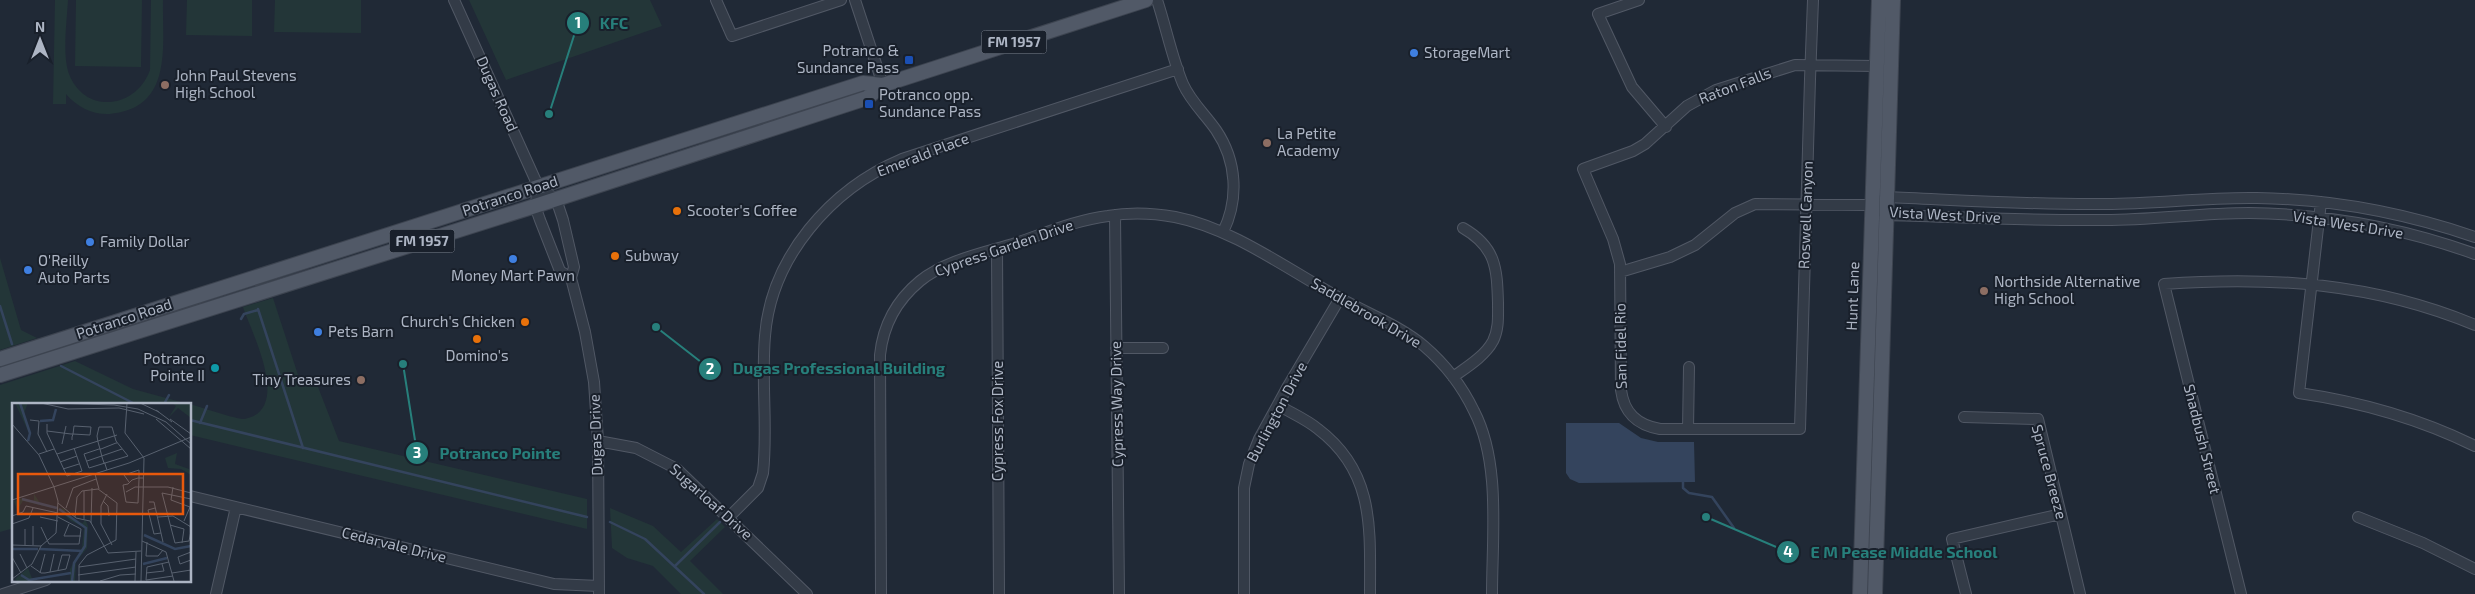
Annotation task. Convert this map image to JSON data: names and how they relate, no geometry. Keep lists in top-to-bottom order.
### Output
{
  "streets": {
    "main road": ["FM 1957", "Potranco Road", "Hunt Lane"],
    "street": [
      "Raton Falls",
      "Dugas Road",
      "Emerald Place",
      "Roswell Canyon",
      "Vista West Drive",
      "Cypress Garden Drive",
      "Saddlebrook Drive",
      "San Fidel Rio",
      "Cypress Way Drive",
      "Burlington Drive",
      "Cypress Fox Drive",
      "Dugas Drive",
      "Shadbush Street",
      "Spruce Breeze",
      "Sugarloaf Drive",
      "Cedarvale Drive"
    ]
  },
  "crossings": [
    ["Raton Falls", "Roswell Canyon"],
    ["Raton Falls", "Hunt Lane"],
    ["Raton Falls", "San Fidel Rio"],
    ["Dugas Road", "Potranco Road"],
    ["Dugas Road", "Dugas Drive"],
    ["Emerald Place", "Sugarloaf Drive"],
    ["Potranco Road", "Dugas Drive"],
    ["Roswell Canyon", "San Fidel Rio"],
    ["Vista West Drive", "Hunt Lane"],
    ["Cypress Garden Drive", "Saddlebrook Drive"],
    ["Cypress Garden Drive", "Cypress Way Drive"],
    ["Cypress Garden Drive", "Cypress Fox Drive"],
    ["Saddlebrook Drive", "Cypress Way Drive"],
    ["Saddlebrook Drive", "Burlington Drive"],
    ["Dugas Drive", "Sugarloaf Drive"],
    ["Dugas Drive", "Cedarvale Drive"]
  ],
  "places": {
    "other": [
      "StorageMart",
      "John Paul Stevens High School",
      "KFC",
      "La Petite Academy",
      "Scooter's Coffee",
      "Family Dollar",
      "Subway",
      "Money Mart Pawn",
      "O'Reilly Auto Parts",
      "Northside Alternative High School",
      "Church's Chicken",
      "Dugas Professional Building",
      "Pets Barn",
      "Domino's",
      "Potranco Pointe",
      "Potranco Pointe II",
      "Tiny Treasures",
      "E M Pease Middle School"
    ],
    "transit": ["Potranco & Sundance Pass", "Potranco opp. Sundance Pass"]
  },
  "north": "top"
}
